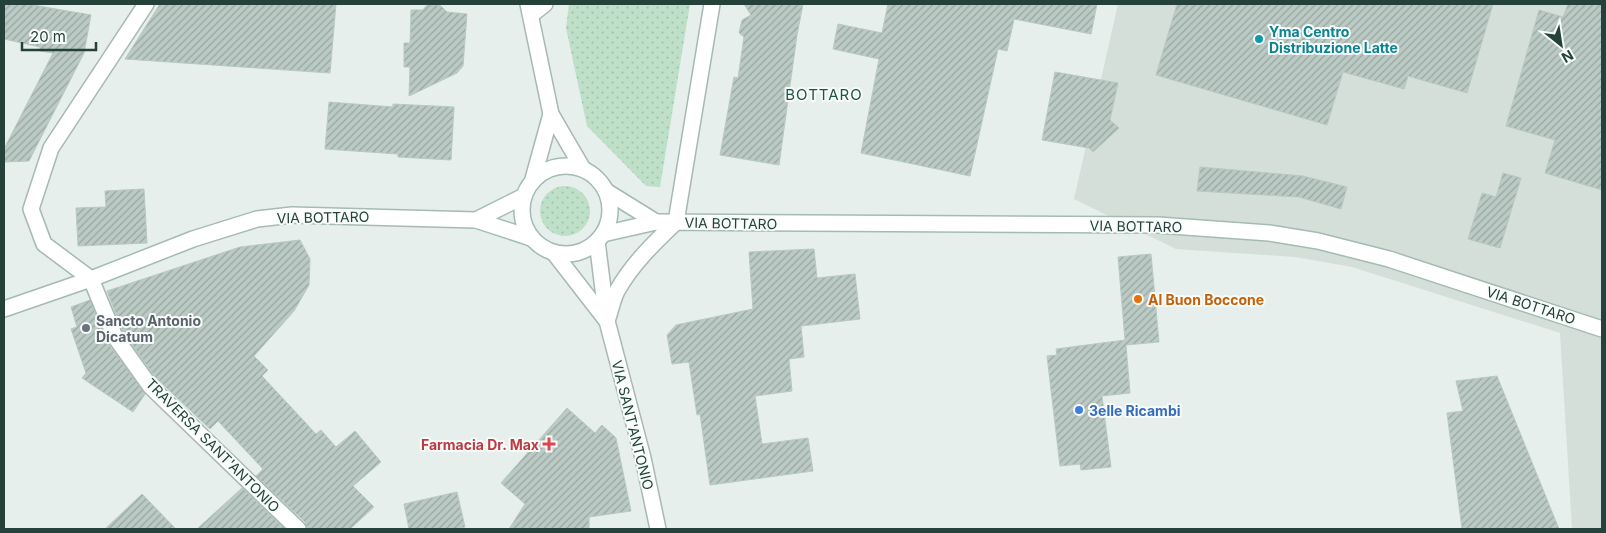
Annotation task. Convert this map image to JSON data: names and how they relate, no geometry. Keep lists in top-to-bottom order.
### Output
{
  "streets": {
    "main road": ["VIA BOTTARO", "VIA SANT'ANTONIO", "TRAVERSA SANT'ANTONIO"]
  },
  "crossings": [
    ["VIA BOTTARO", "VIA SANT'ANTONIO"],
    ["VIA BOTTARO", "TRAVERSA SANT'ANTONIO"]
  ],
  "districts": ["BOTTARO"],
  "places": {
    "other": [
      "Yma Centro Distribuzione Latte",
      "Al Buon Boccone",
      "Sancto Antonio Dicatum",
      "3elle Ricambi"
    ],
    "health": ["Farmacia Dr. Max"]
  },
  "scale_bar": "20 m",
  "north": "bottom right"
}
